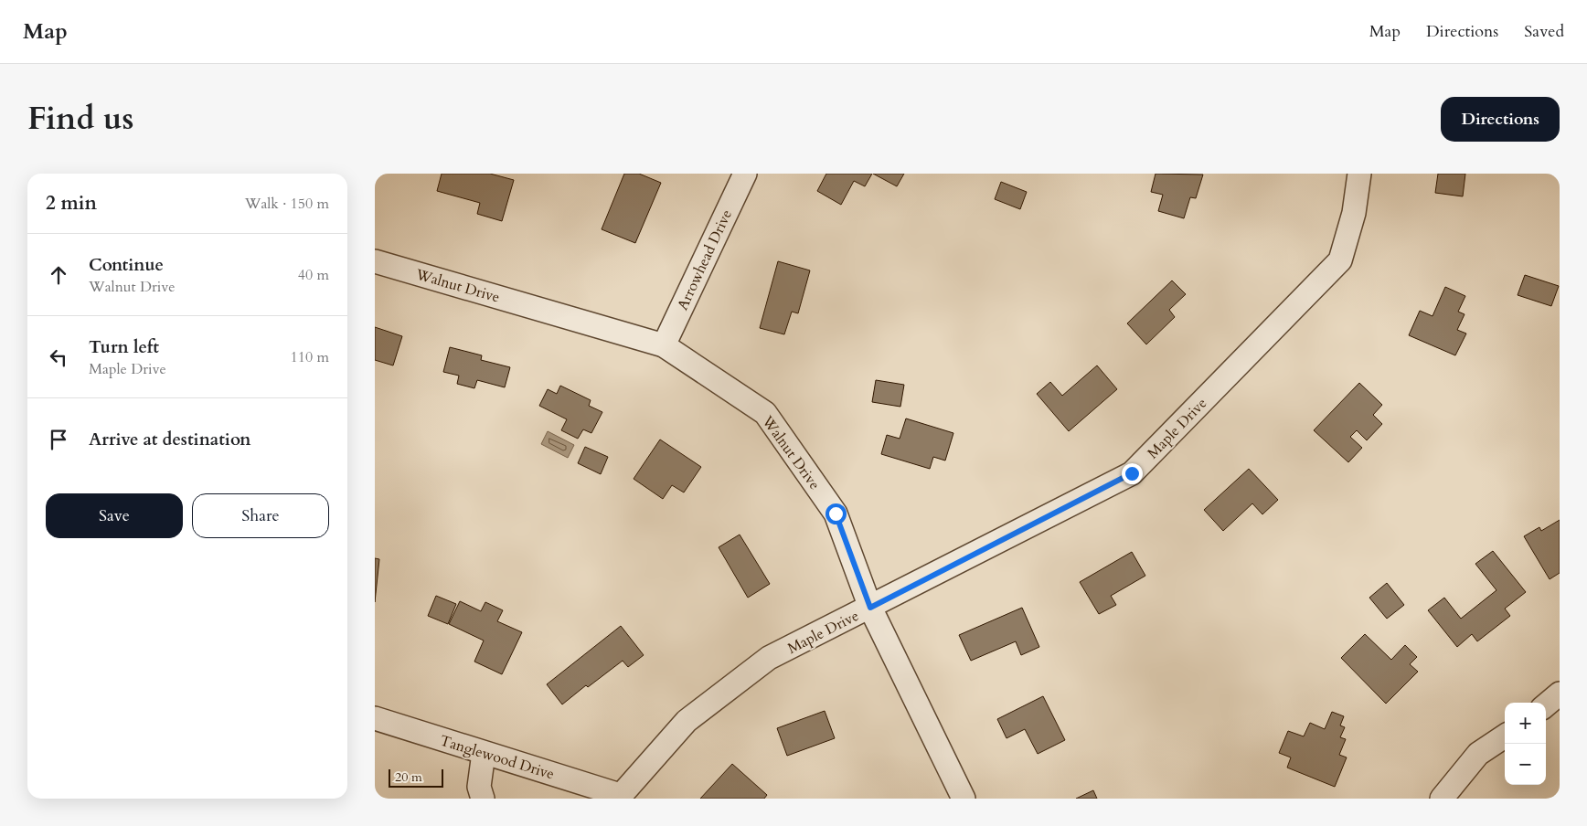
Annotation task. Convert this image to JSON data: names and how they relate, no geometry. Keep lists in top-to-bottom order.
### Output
{
  "streets": {
    "street": [
      "Arrowhead Drive",
      "Walnut Drive",
      "Maple Drive",
      "Tanglewood Drive"
    ]
  },
  "crossings": [
    ["Arrowhead Drive", "Walnut Drive"],
    ["Walnut Drive", "Maple Drive"],
    ["Maple Drive", "Tanglewood Drive"]
  ],
  "scale_bar": "20 m",
  "page": {
    "header": "Map",
    "nav": ["Map", "Directions", "Saved"],
    "title": "Find us",
    "buttons": [
      "Directions",
      ["Save", "Share"]
    ],
    "heading": ["2 min", "Walk · 150 m"],
    "list": [
      ["Continue", "Walnut Drive", "40 m"],
      ["Turn left", "Maple Drive", "110 m"],
      "Arrive at destination"
    ],
    "map_buttons": ["+", "−"],
    "scale": "20 m"
  }
}
